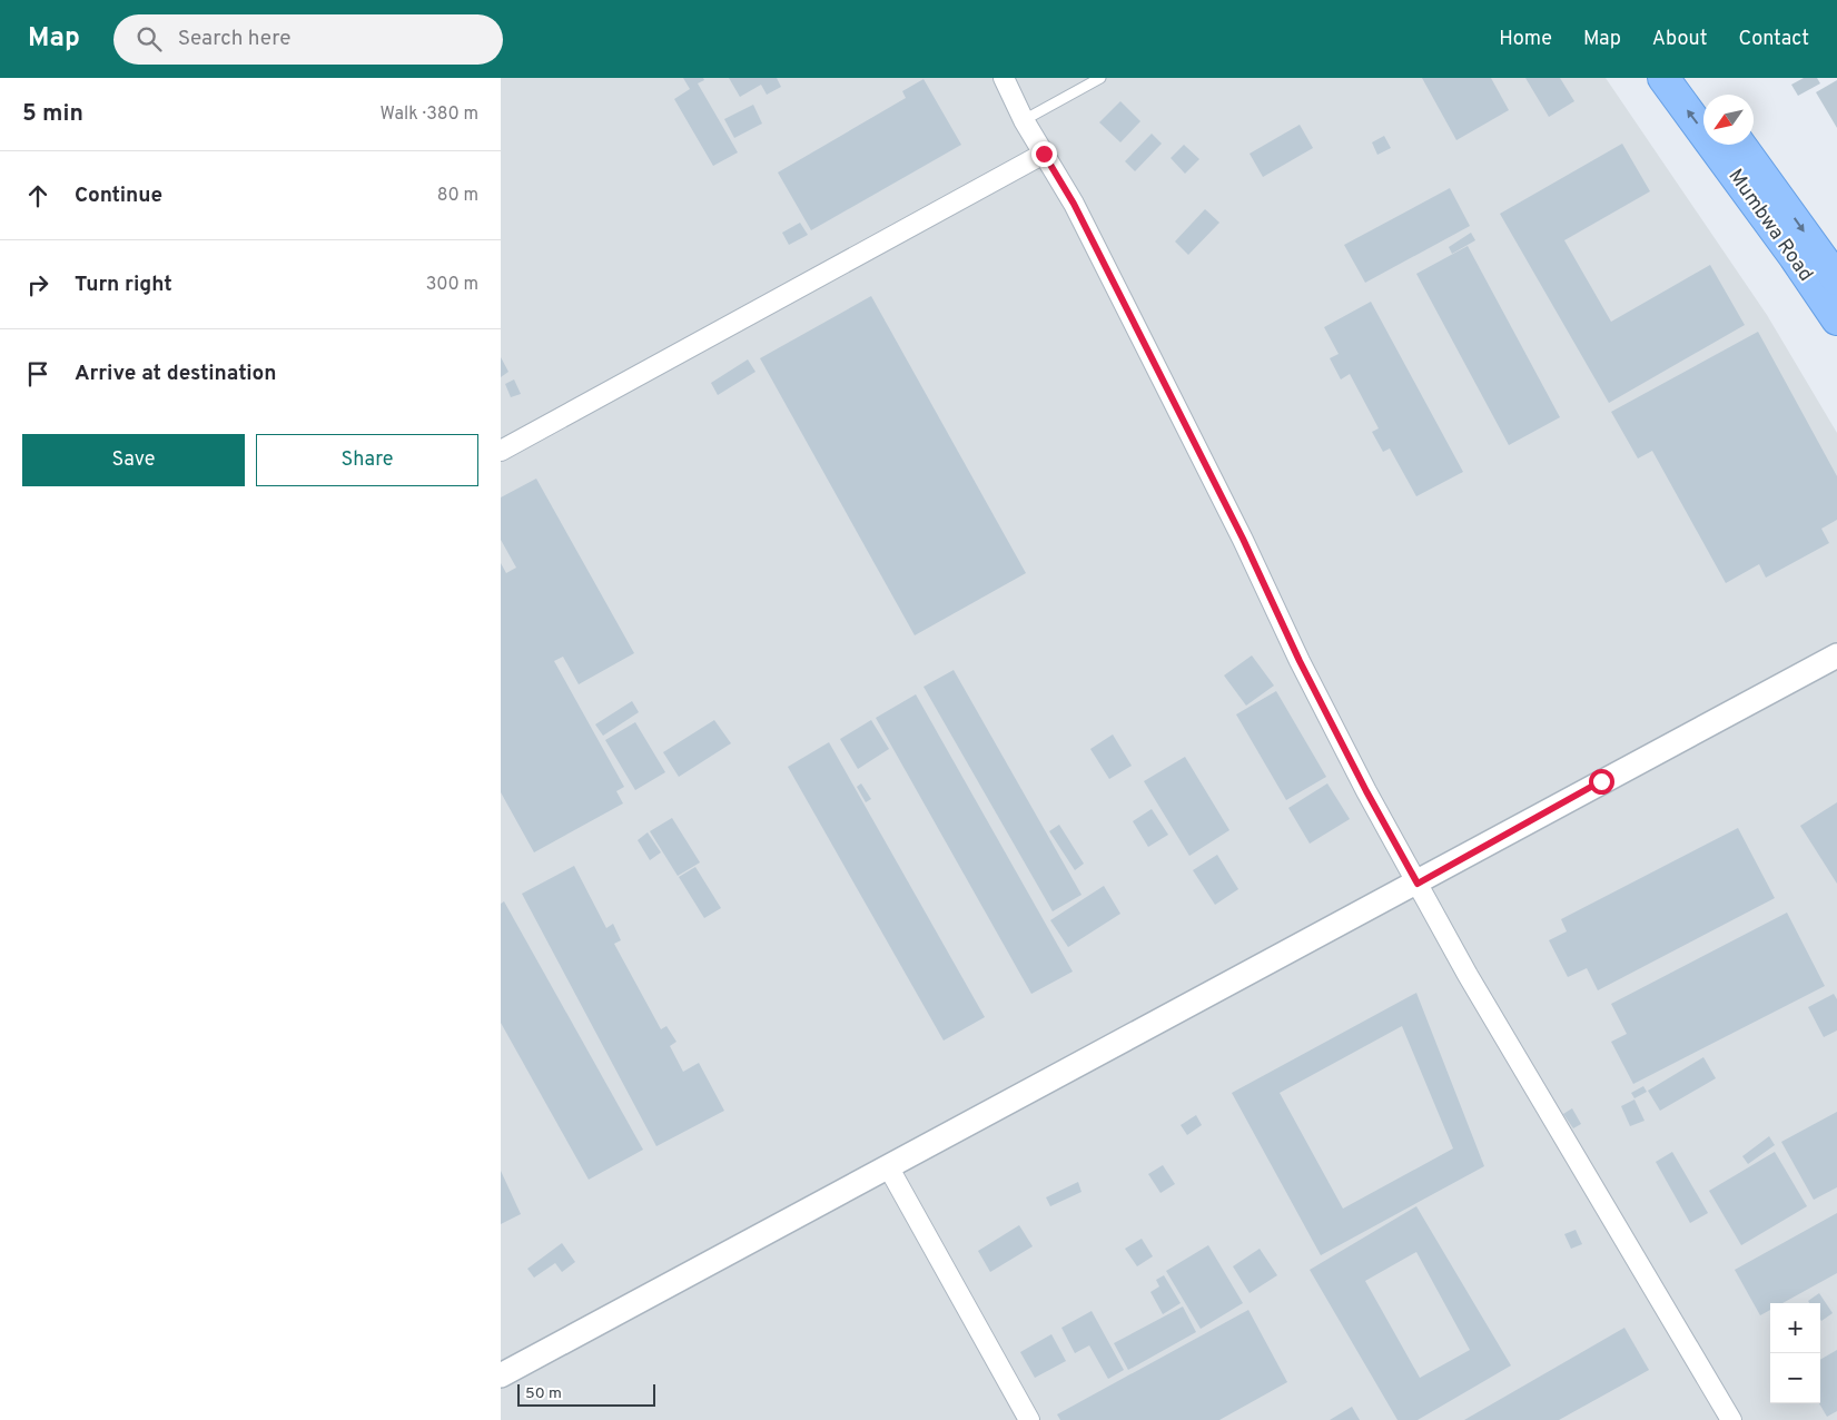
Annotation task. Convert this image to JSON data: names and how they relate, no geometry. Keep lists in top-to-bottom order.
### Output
{
  "streets": {
    "main road": ["Mumbwa Road"]
  },
  "scale_bar": "50 m",
  "north": "bottom left",
  "page": {
    "header": "Map",
    "search": "Search here",
    "nav": [
      "Home",
      "Map",
      "About",
      "Contact"
    ],
    "heading": ["5 min", "Walk · 380 m"],
    "list": [
      ["Continue", "80 m"],
      ["Turn right", "300 m"],
      "Arrive at destination"
    ],
    "buttons": ["Save", "Share"],
    "map_buttons": ["+", "−"],
    "scale": "50 m"
  }
}
